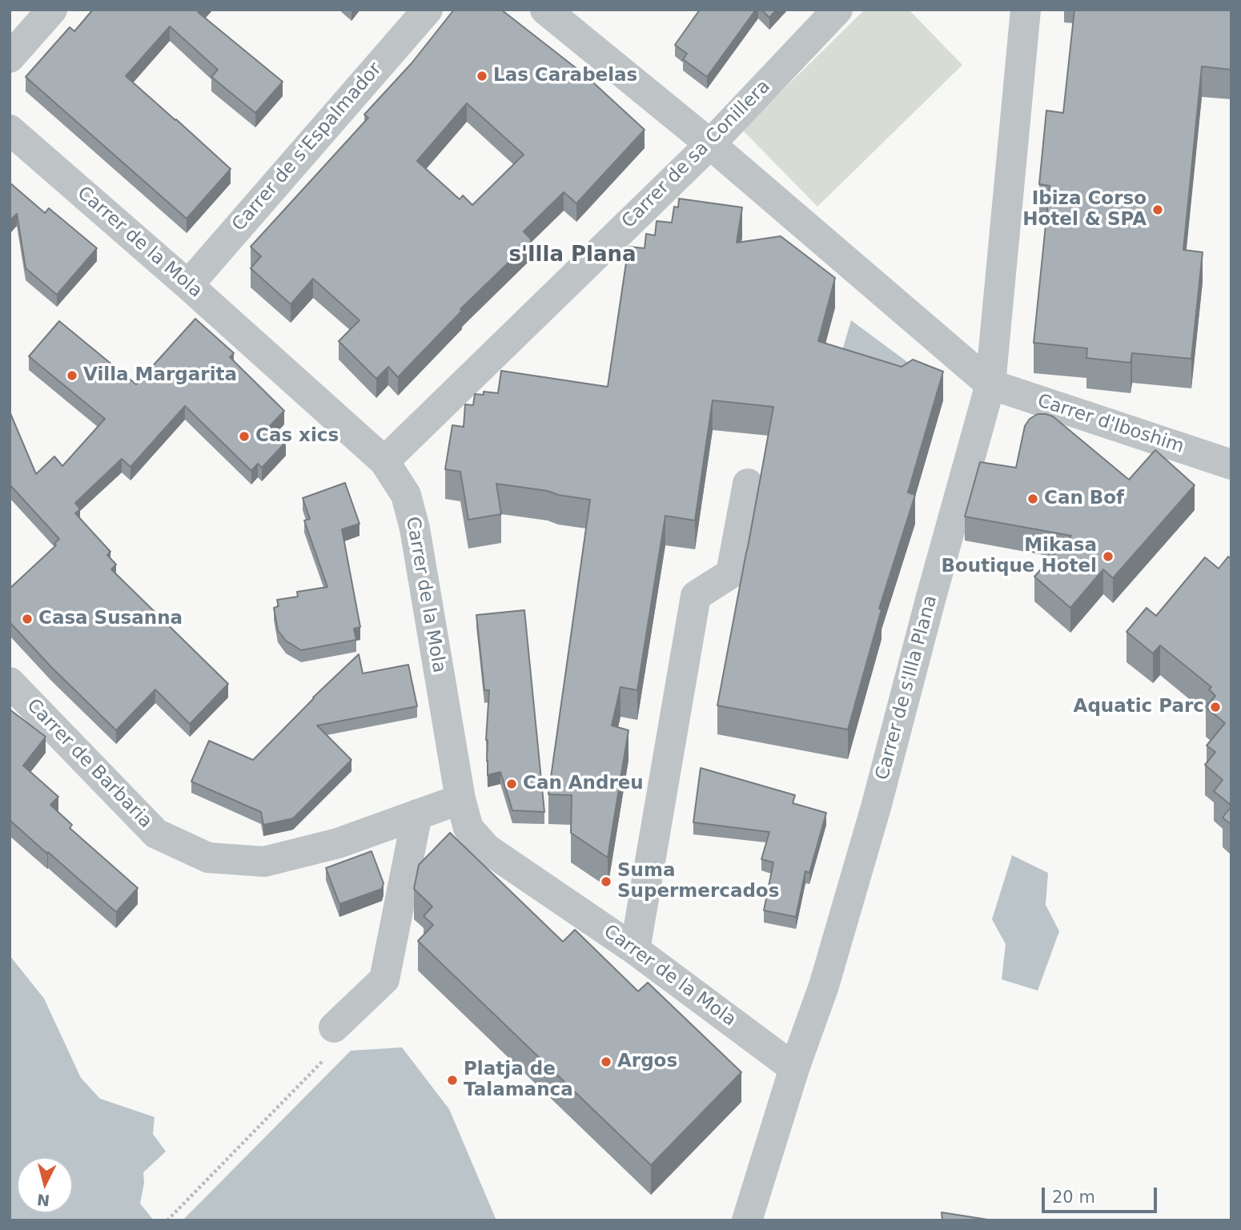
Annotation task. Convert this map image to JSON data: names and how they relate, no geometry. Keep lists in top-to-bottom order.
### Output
{
  "streets": {
    "street": [
      "Carrer de s'Espalmador",
      "Carrer de sa Conillera",
      "Carrer de la Mola",
      "Carrer d'Iboshim",
      "Carrer de s'Illa Plana",
      "Carrer de Barbaria"
    ]
  },
  "crossings": [
    ["Carrer de s'Espalmador", "Carrer de la Mola"],
    ["Carrer de sa Conillera", "Carrer de la Mola"],
    ["Carrer de la Mola", "Carrer de s'Illa Plana"],
    ["Carrer de la Mola", "Carrer de Barbaria"],
    ["Carrer d'Iboshim", "Carrer de s'Illa Plana"]
  ],
  "districts": ["s'Illa Plana"],
  "places": [
    "Las Carabelas",
    "Ibiza Corso Hotel & SPA",
    "Villa Margarita",
    "Cas xics",
    "Can Bof",
    "Mikasa Boutique Hotel",
    "Casa Susanna",
    "Aquatic Parc",
    "Can Andreu",
    "Suma Supermercados",
    "Argos",
    "Platja de Talamanca"
  ],
  "scale_bar": "20 m",
  "north": "bottom"
}
